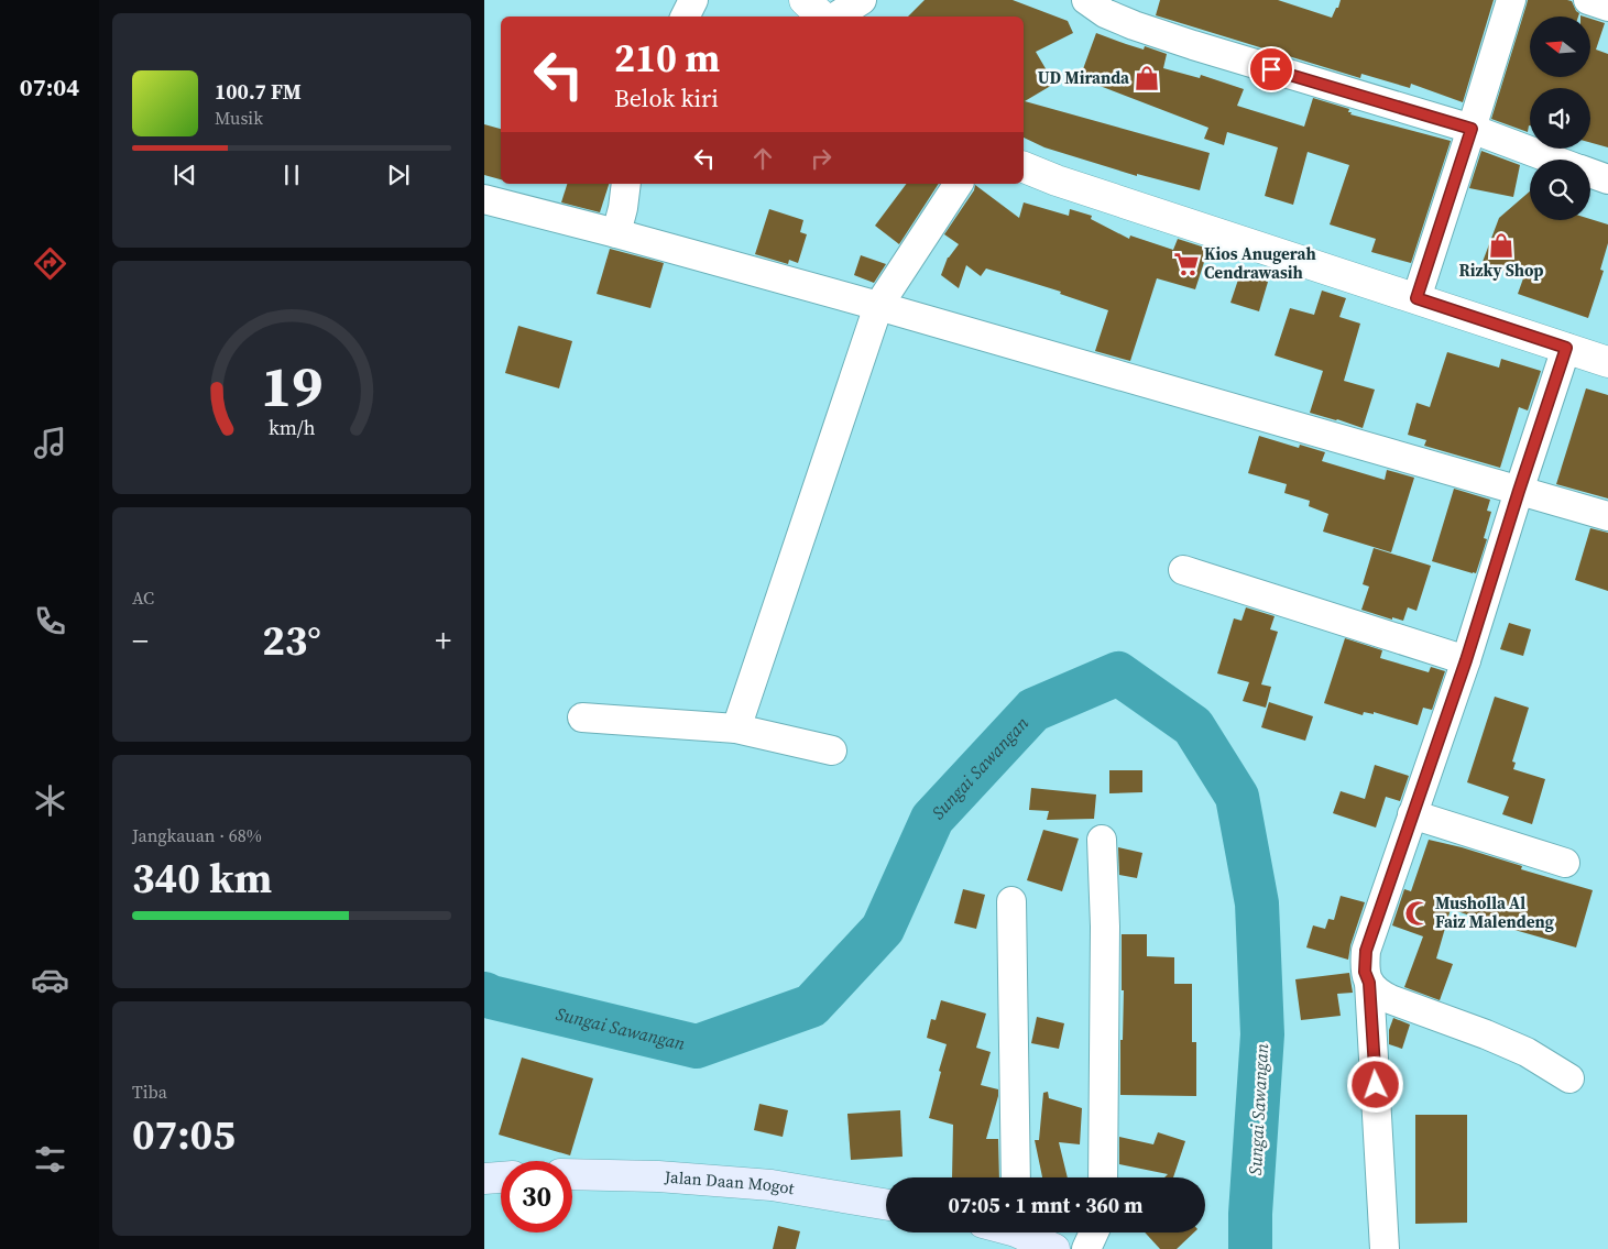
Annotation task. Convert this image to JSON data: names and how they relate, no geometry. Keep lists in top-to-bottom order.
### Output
{
  "streets": {
    "main road": ["Jalan Daan Mogot"]
  },
  "water": ["Sungai Sawangan"],
  "places": {
    "shop": ["UD Miranda", "Rizky Shop"],
    "supermarket": ["Kios Anugerah Cendrawasih"],
    "mosque": ["Musholla Al Faiz Malendeng"]
  },
  "north": "left",
  "page": {
    "tabs": "07:04",
    "turn": ["210 m", "Belok kiri"],
    "song": ["100.7 FM", "Musik"],
    "tile": [
      "AC",
      ["Jangkauan · 68%", "340 km"],
      ["Tiba", "07:05"]
    ],
    "heat": ["−", "23°", "+"],
    "limit": "30",
    "trip": "07:05 · 1 mnt · 360 m",
    "gauge": ["19", "km/h"]
  }
}
